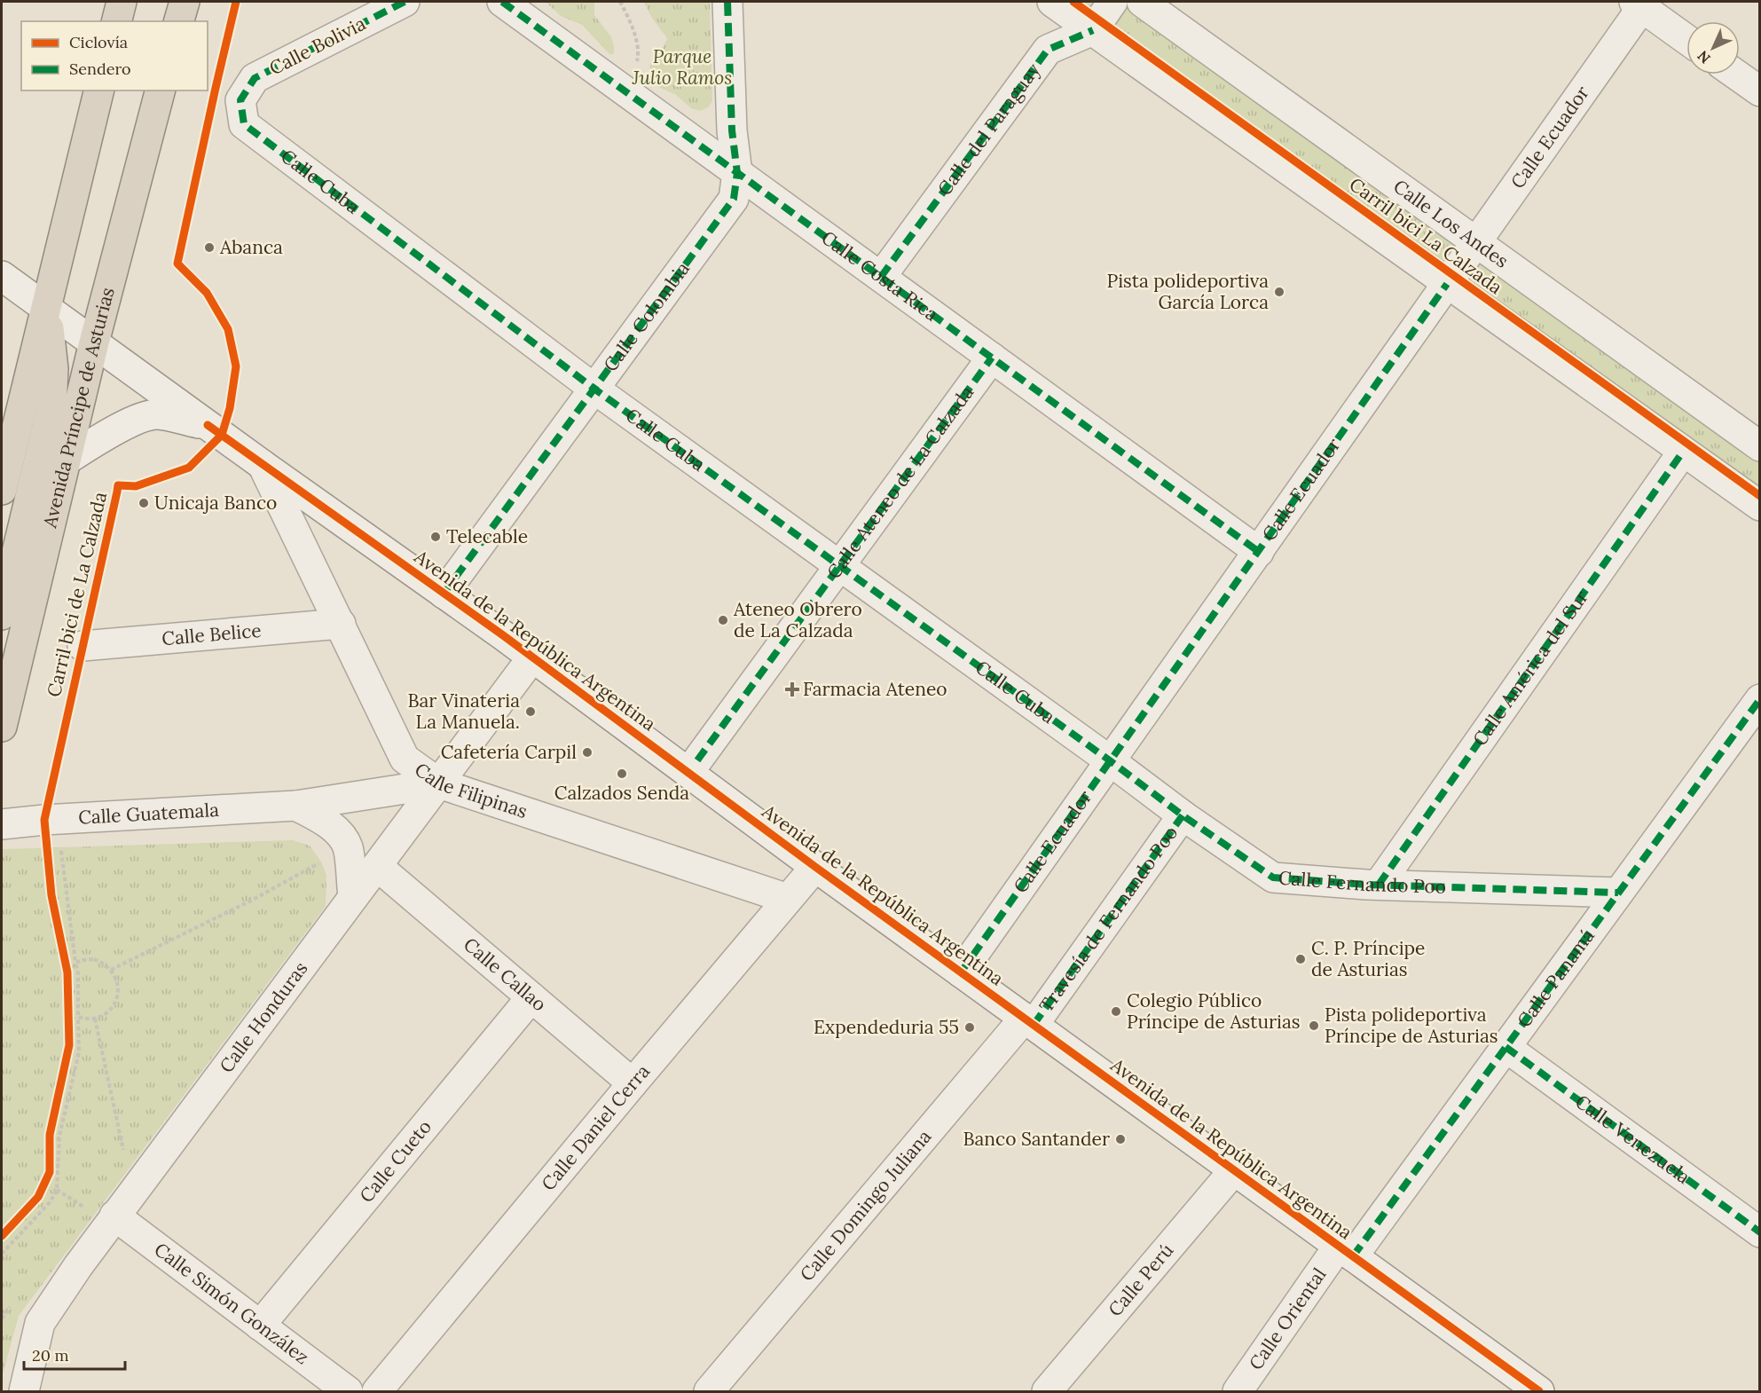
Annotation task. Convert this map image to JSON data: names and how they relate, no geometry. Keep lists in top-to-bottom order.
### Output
{
  "streets": {
    "highway": ["Avenida Príncipe de Asturias"],
    "street": [
      "Calle Bolivia",
      "Calle del Paraguay",
      "Calle Ecuador",
      "Calle Cuba",
      "Calle Los Andes",
      "Calle Costa Rica",
      "Calle Colombia",
      "Calle Ateneo de La Calzada",
      "Calle Belice",
      "Avenida de la República Argentina",
      "Calle América del Sur",
      "Calle Filipinas",
      "Calle Guatemala",
      "Calle Fernando Poo",
      "Travesía de Fernando Poo",
      "Calle Callao",
      "Calle Panamá",
      "Calle Honduras",
      "Calle Daniel Cerra",
      "Calle Venezuela",
      "Calle Cueto",
      "Calle Domingo Juliana",
      "Calle Perú",
      "Calle Simón González",
      "Calle Oriental"
    ],
    "cycle path": ["Carril bici La Calzada", "Carril bici de La Calzada"]
  },
  "crossings": [
    ["Calle Bolivia", "Calle Cuba"],
    ["Calle del Paraguay", "Calle Costa Rica"],
    ["Calle Ecuador", "Calle Cuba"],
    ["Calle Ecuador", "Calle Los Andes"],
    ["Calle Ecuador", "Calle Costa Rica"],
    ["Calle Ecuador", "Avenida de la República Argentina"],
    ["Calle Ecuador", "Calle Fernando Poo"],
    ["Calle Cuba", "Calle Colombia"],
    ["Calle Cuba", "Calle Ateneo de La Calzada"],
    ["Calle Cuba", "Calle Fernando Poo"],
    ["Calle Costa Rica", "Calle Colombia"],
    ["Calle Costa Rica", "Calle Ateneo de La Calzada"],
    ["Calle Colombia", "Avenida de la República Argentina"],
    ["Avenida Príncipe de Asturias", "Avenida de la República Argentina"],
    ["Calle Belice", "Calle Filipinas"],
    ["Avenida de la República Argentina", "Calle Filipinas"],
    ["Avenida de la República Argentina", "Travesía de Fernando Poo"],
    ["Avenida de la República Argentina", "Calle Panamá"],
    ["Avenida de la República Argentina", "Calle Honduras"],
    ["Avenida de la República Argentina", "Calle Daniel Cerra"],
    ["Avenida de la República Argentina", "Calle Domingo Juliana"],
    ["Avenida de la República Argentina", "Calle Perú"],
    ["Avenida de la República Argentina", "Calle Oriental"],
    ["Calle América del Sur", "Calle Fernando Poo"],
    ["Calle Filipinas", "Calle Guatemala"],
    ["Calle Filipinas", "Calle Honduras"],
    ["Calle Filipinas", "Calle Daniel Cerra"],
    ["Calle Guatemala", "Calle Honduras"],
    ["Calle Fernando Poo", "Travesía de Fernando Poo"],
    ["Calle Fernando Poo", "Calle Panamá"],
    ["Travesía de Fernando Poo", "Calle Domingo Juliana"],
    ["Calle Callao", "Calle Honduras"],
    ["Calle Callao", "Calle Daniel Cerra"],
    ["Calle Callao", "Calle Cueto"],
    ["Calle Panamá", "Calle Venezuela"],
    ["Calle Panamá", "Calle Oriental"],
    ["Calle Honduras", "Calle Simón González"],
    ["Calle Cueto", "Calle Simón González"]
  ],
  "parks": ["Parque Julio Ramos"],
  "places": {
    "other": [
      "Abanca",
      "Pista polideportiva García Lorca",
      "Unicaja Banco",
      "Telecable",
      "Ateneo Obrero de La Calzada",
      "Bar Vinateria La Manuela.",
      "Cafetería Carpil",
      "Calzados Senda",
      "C. P. Príncipe de Asturias",
      "Colegio Público Príncipe de Asturias",
      "Pista polideportiva Príncipe de Asturias",
      "Expendeduria 55",
      "Banco Santander"
    ],
    "health": ["Farmacia Ateneo"]
  },
  "legend": ["Ciclovía", "Sendero"],
  "scale_bar": "20 m",
  "north": "bottom left"
}
